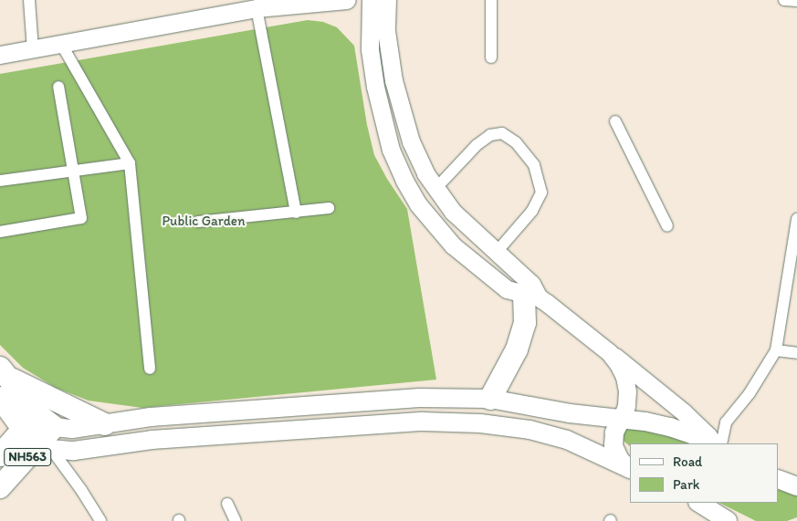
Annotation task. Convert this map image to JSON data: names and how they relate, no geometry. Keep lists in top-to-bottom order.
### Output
{
  "streets": {
    "highway": ["NH563"]
  },
  "parks": ["Public Garden"],
  "legend": ["Road", "Park"]
}
